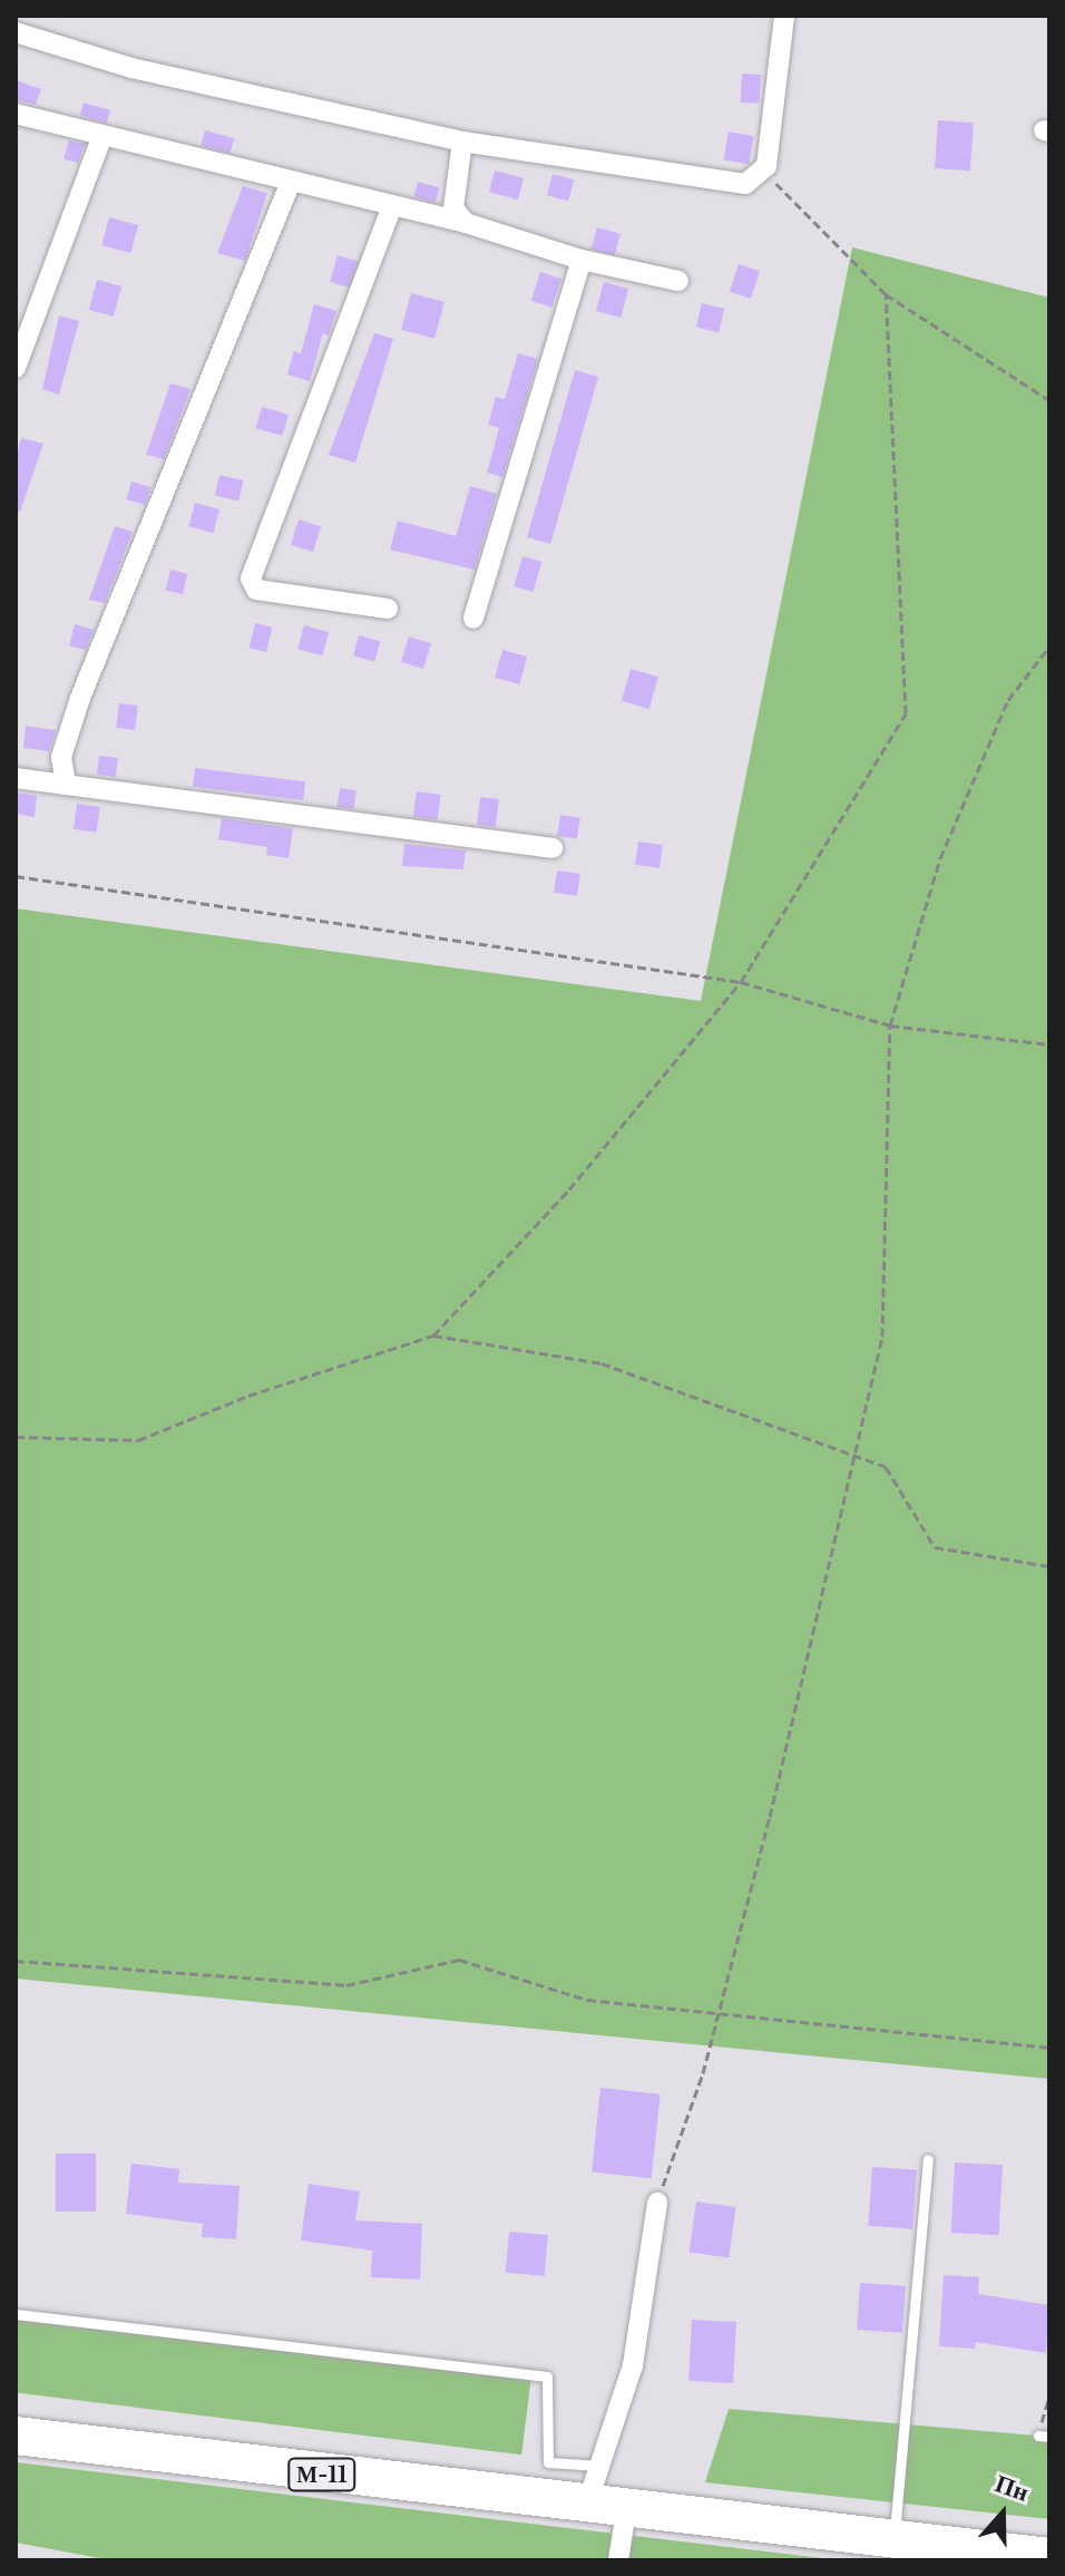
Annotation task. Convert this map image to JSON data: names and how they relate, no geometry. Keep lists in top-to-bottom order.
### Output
{
  "streets": {
    "highway": ["М-11"]
  },
  "north": "top"
}
